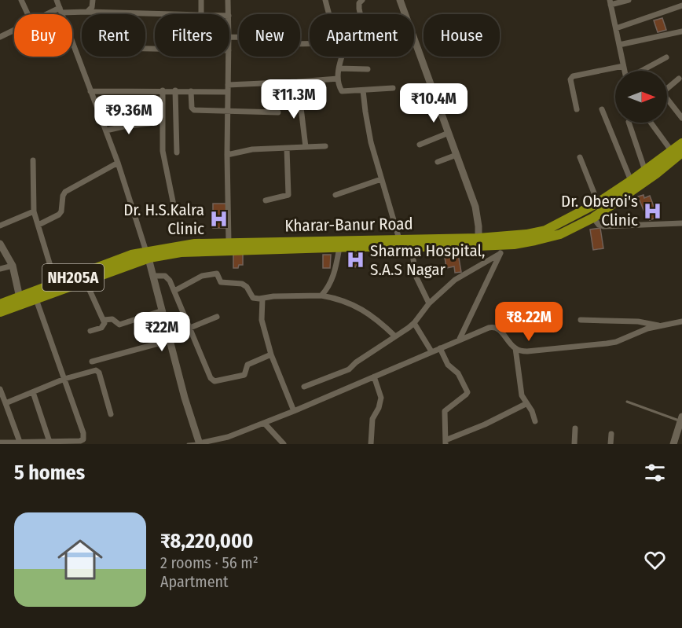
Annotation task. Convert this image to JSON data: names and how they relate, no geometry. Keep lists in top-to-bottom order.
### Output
{
  "streets": {
    "highway": ["Kharar-Banur Road", "NH205A"]
  },
  "crossings": [
    ["Kharar-Banur Road", "NH205A"]
  ],
  "places": {
    "hospital": ["Dr. Oberoi's Clinic", "Dr. H.S.Kalra Clinic", "Sharma Hospital, S.A.S Nagar"]
  },
  "north": "right",
  "page": {
    "chip": [
      "Buy",
      "Rent",
      "Filters",
      "New",
      "Apartment",
      "House"
    ],
    "price": [
      "₹11.3M",
      "₹10.4M",
      "₹9.36M",
      "₹8.22M",
      "₹22M"
    ],
    "heading": "5 homes",
    "list": [
      {
        "name": "₹8,220,000",
        "note": "2 rooms · 56 m² · Apartment"
      }
    ]
  }
}
